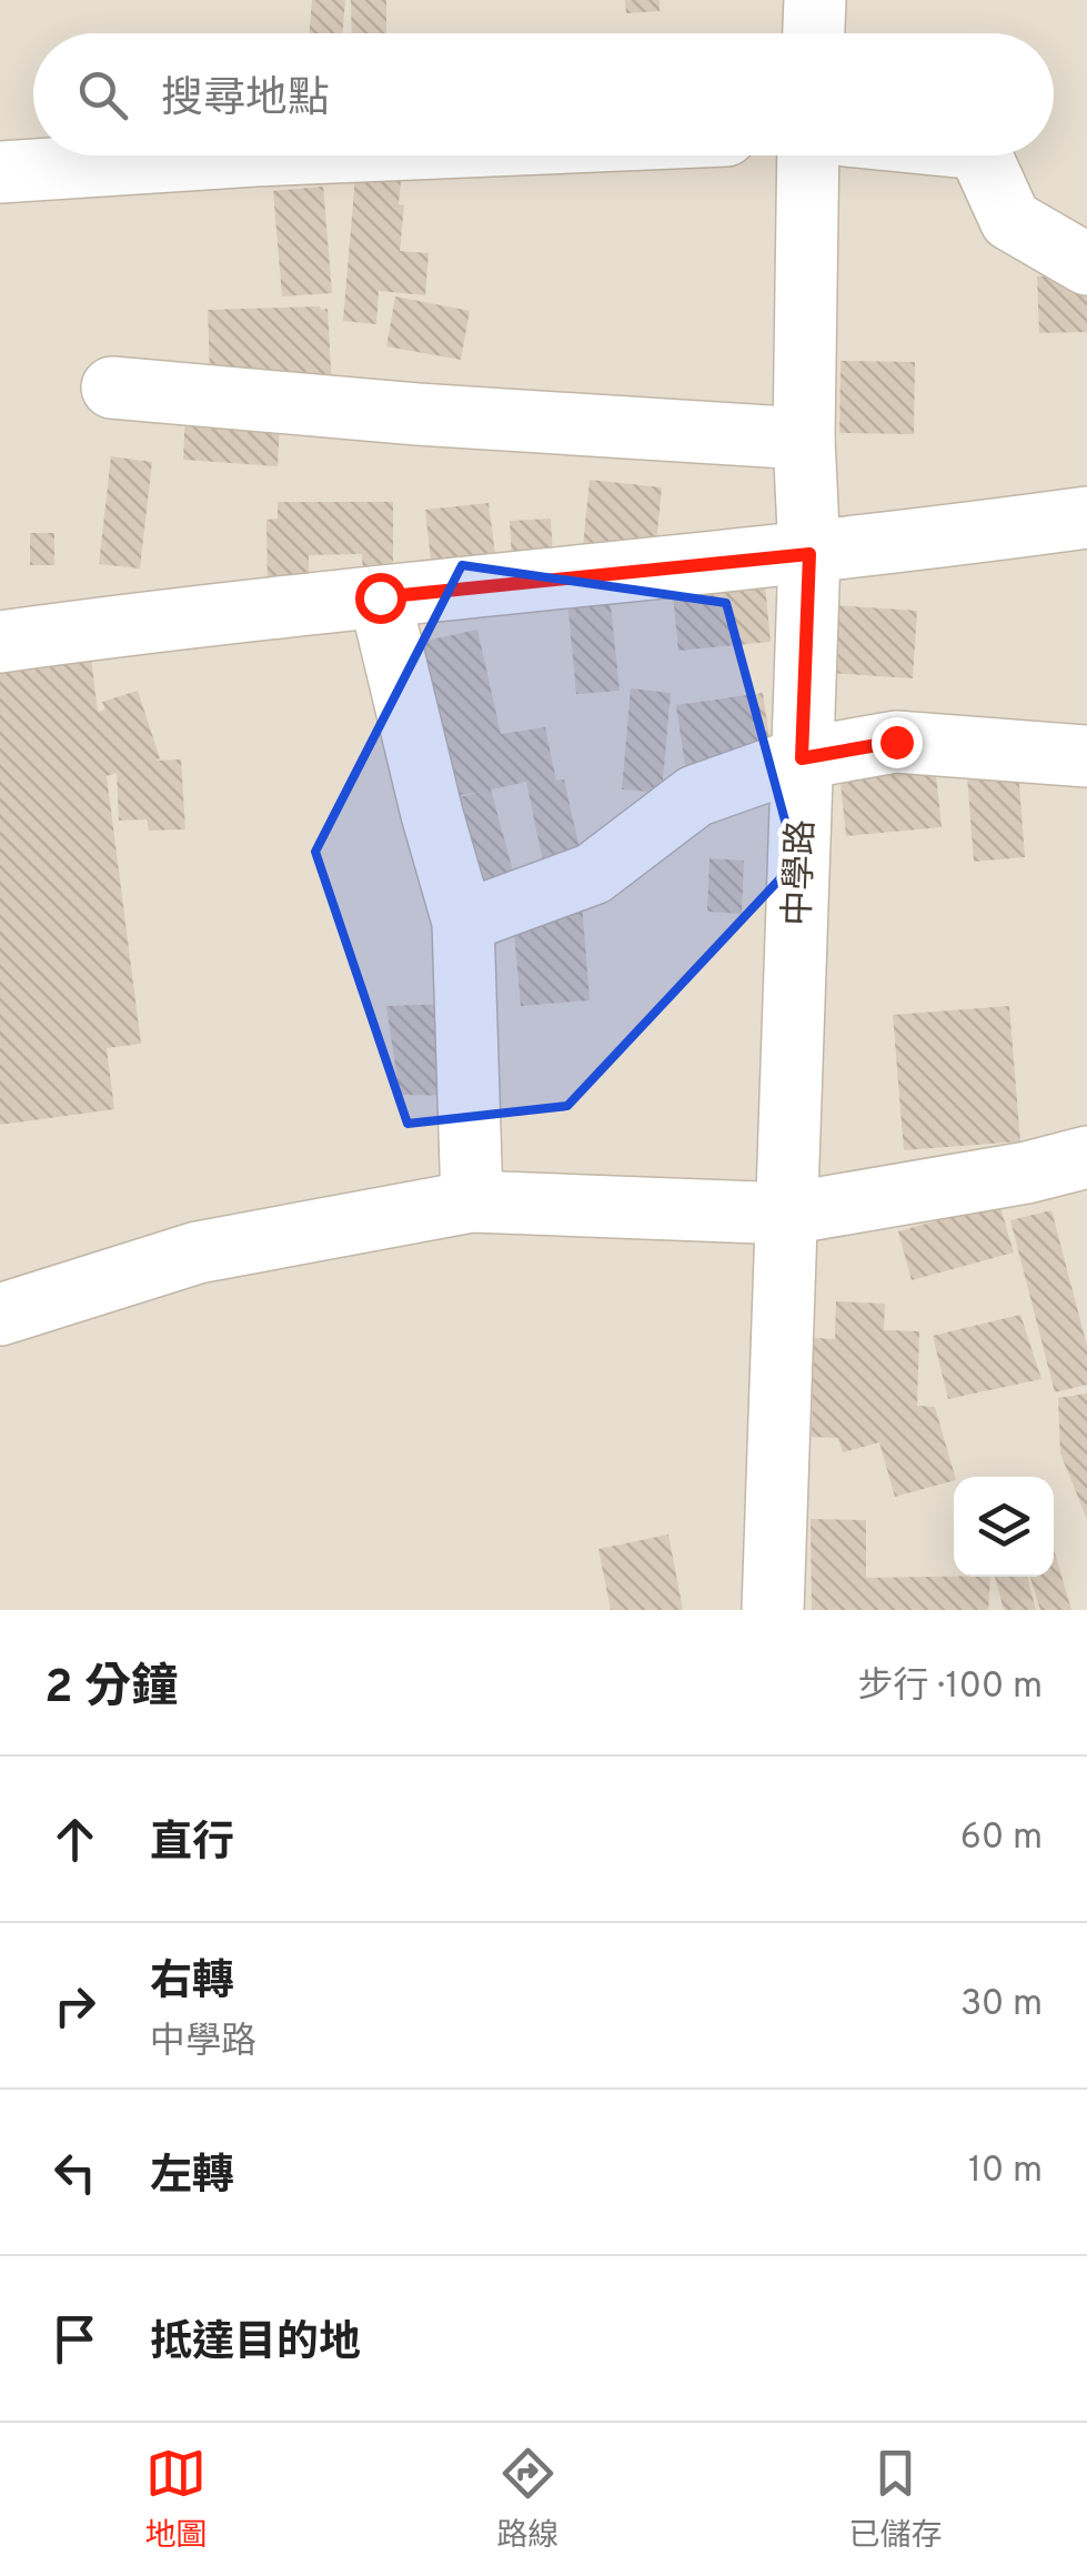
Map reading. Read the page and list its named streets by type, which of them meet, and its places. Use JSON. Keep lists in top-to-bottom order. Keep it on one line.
{"streets":{"street":["中學路"]},"page":{"search":"搜尋地點","heading":["2 分鐘","步行 · 100 m"],"list":[["直行","60 m"],["右轉","中學路","30 m"],["左轉","10 m"],"抵達目的地"],"nav":["地圖","路線","已儲存"]}}
